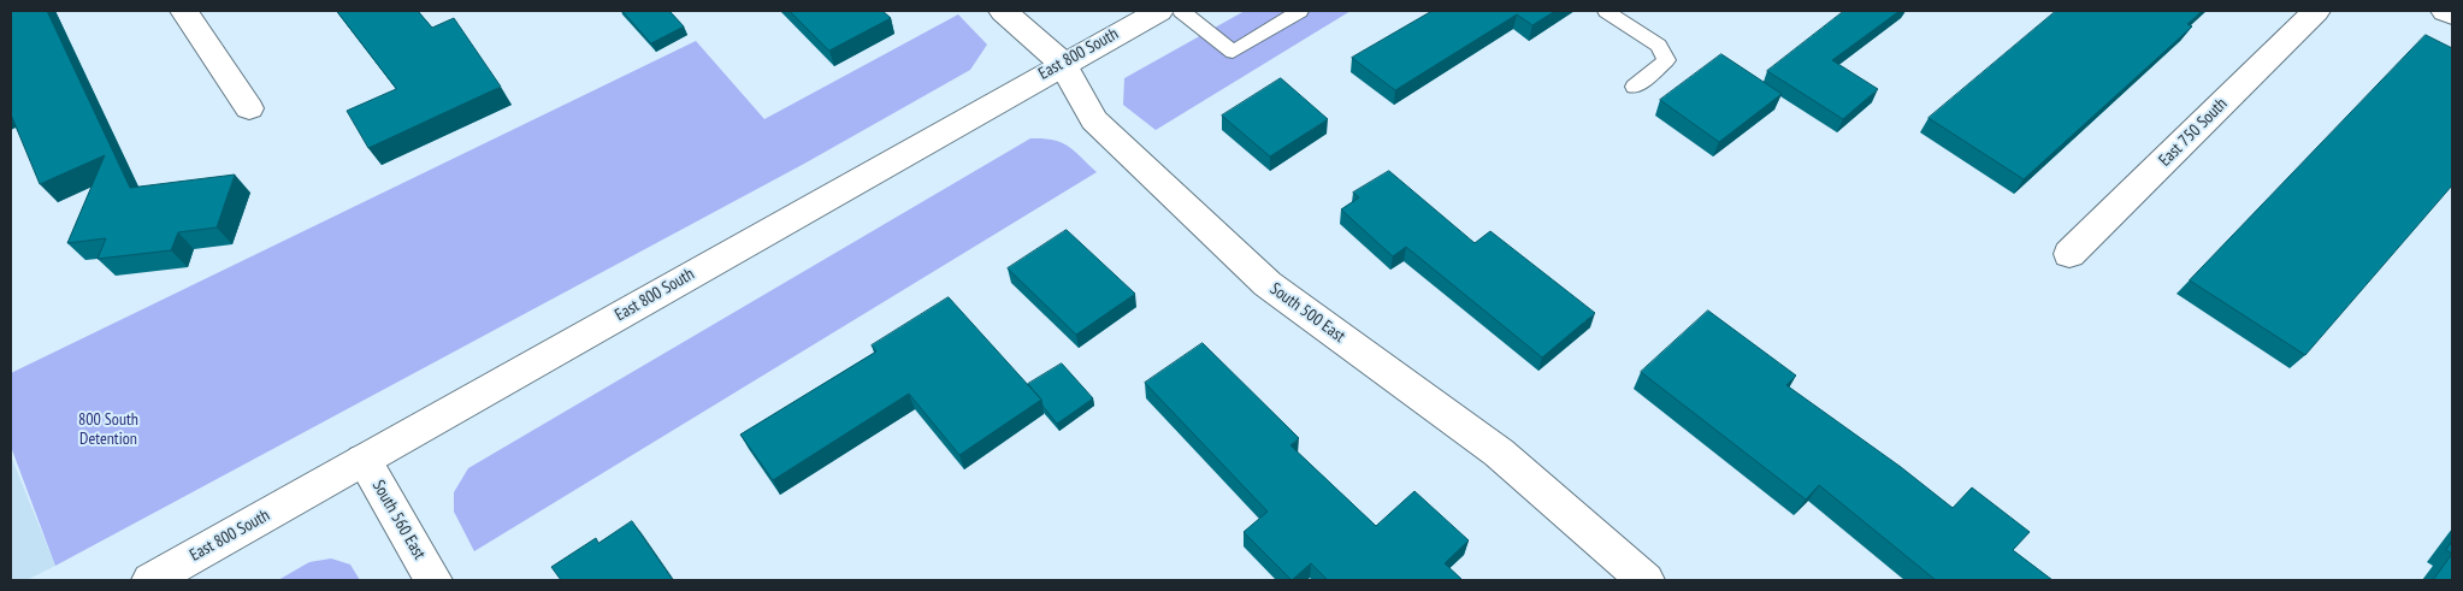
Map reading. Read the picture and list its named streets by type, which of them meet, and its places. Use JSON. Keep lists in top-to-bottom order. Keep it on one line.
{"streets":{"street":["East 800 South","East 750 South","South 500 East","South 560 East"]},"crossings":[["East 800 South","South 500 East"],["East 800 South","South 560 East"]],"parks":["800 South Detention"]}
